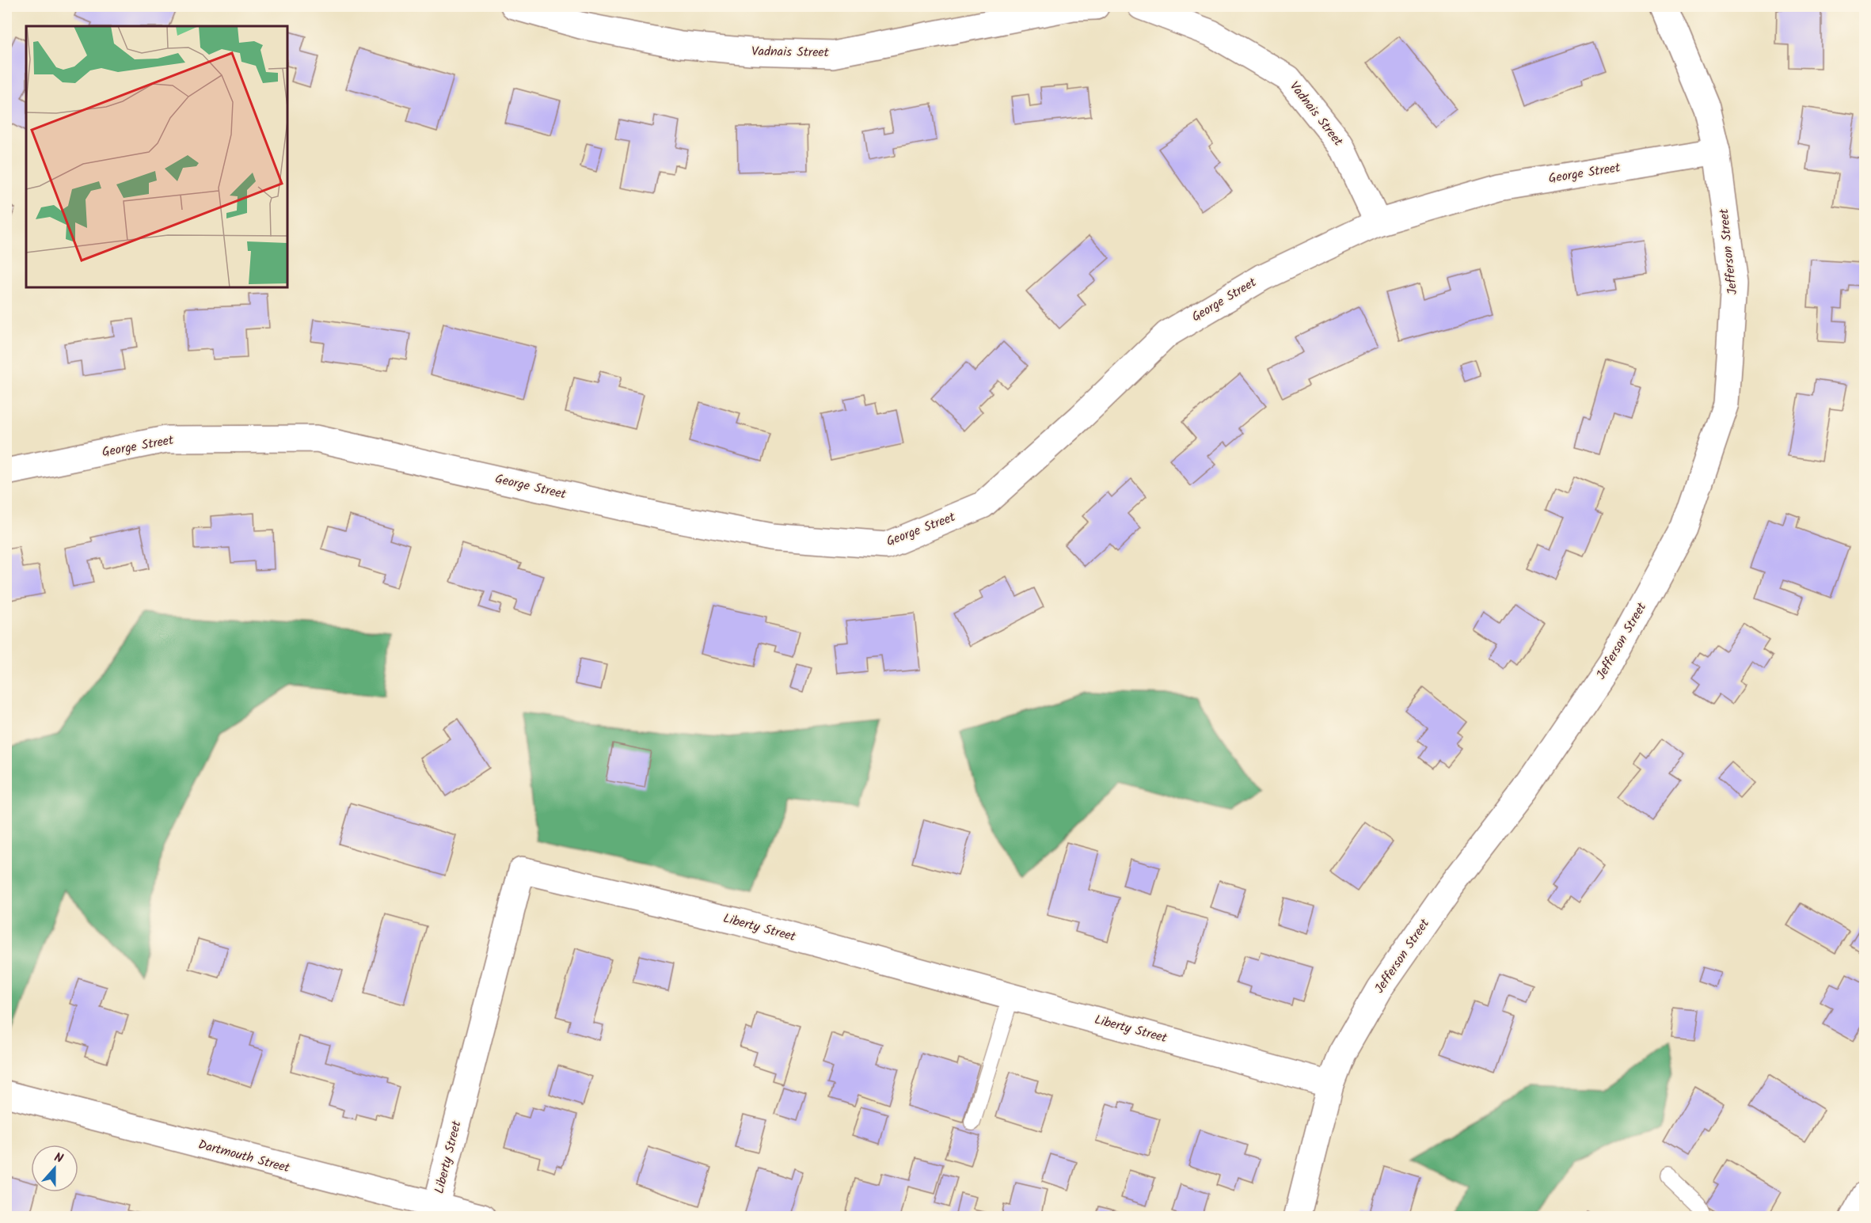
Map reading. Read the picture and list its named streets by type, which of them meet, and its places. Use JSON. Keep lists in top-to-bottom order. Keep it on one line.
{"streets":{"street":["Vadnais Street","George Street","Jefferson Street","Liberty Street","Dartmouth Street"]},"crossings":[["Vadnais Street","George Street"],["George Street","Jefferson Street"],["Jefferson Street","Liberty Street"],["Liberty Street","Dartmouth Street"]],"north":"top"}
